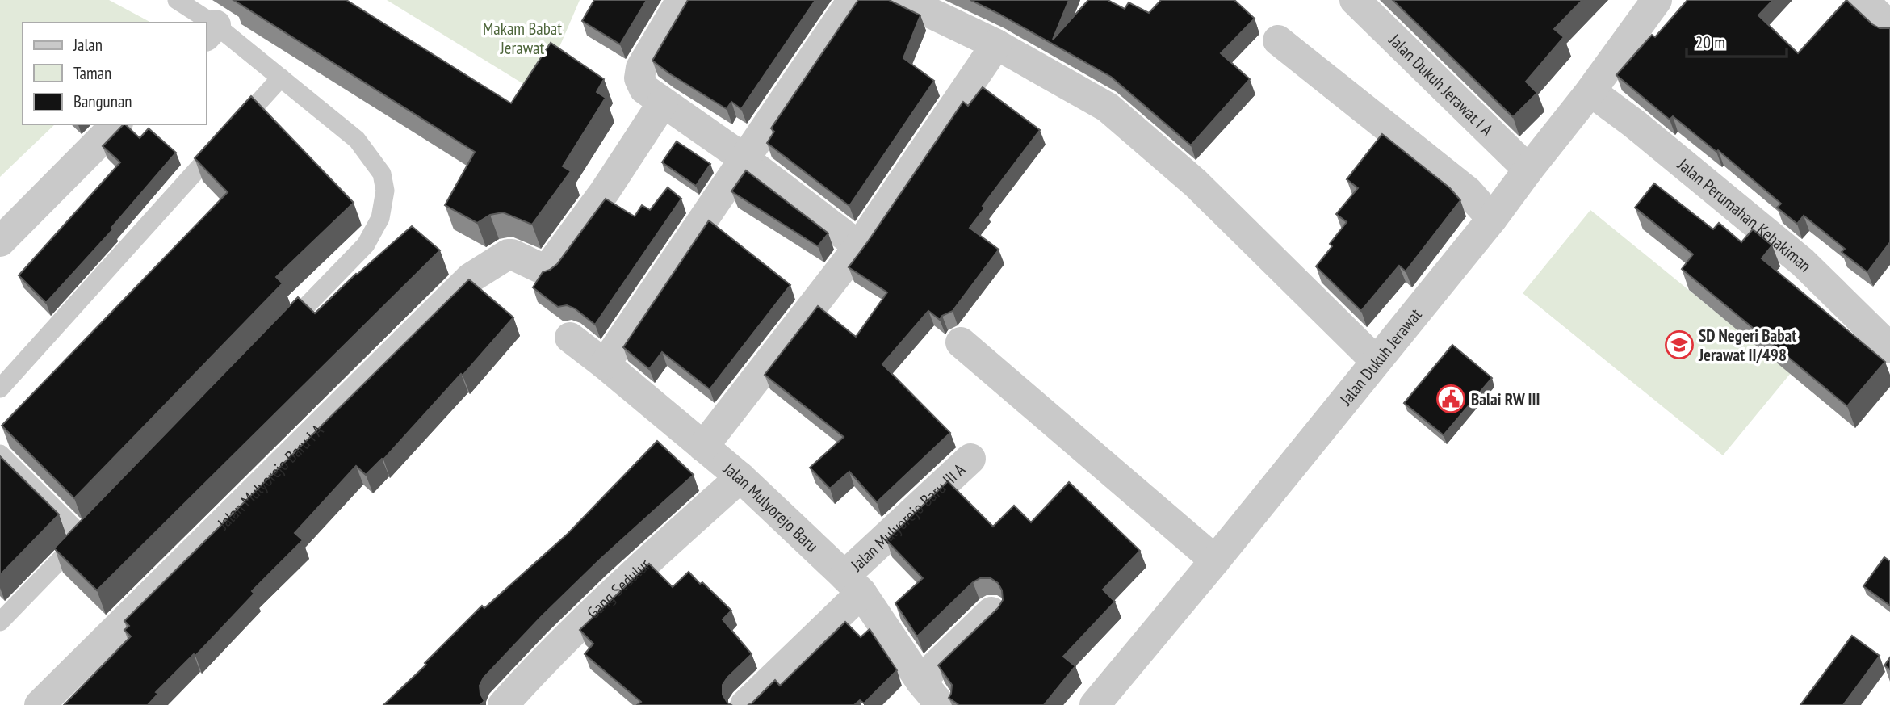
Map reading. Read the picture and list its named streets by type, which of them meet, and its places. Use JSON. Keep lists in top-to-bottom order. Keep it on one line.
{"streets":{"street":["Jalan Dukuh Jerawat I A","Jalan Perumahan Kehakiman","Jalan Dukuh Jerawat","Jalan Mulyorejo Baru I A","Jalan Mulyorejo Baru","Jalan Mulyorejo Baru III A","Gang Sedulur"]},"crossings":[["Jalan Dukuh Jerawat I A","Jalan Dukuh Jerawat"],["Jalan Perumahan Kehakiman","Jalan Dukuh Jerawat"],["Jalan Mulyorejo Baru","Jalan Mulyorejo Baru III A"],["Jalan Mulyorejo Baru","Gang Sedulur"]],"parks":["Makam Babat Jerawat"],"places":{"school or university":["SD Negeri Babat Jerawat II/498"],"public building":["Balai RW III"]},"legend":["Jalan","Taman","Bangunan"],"scale_bar":"20 m"}
